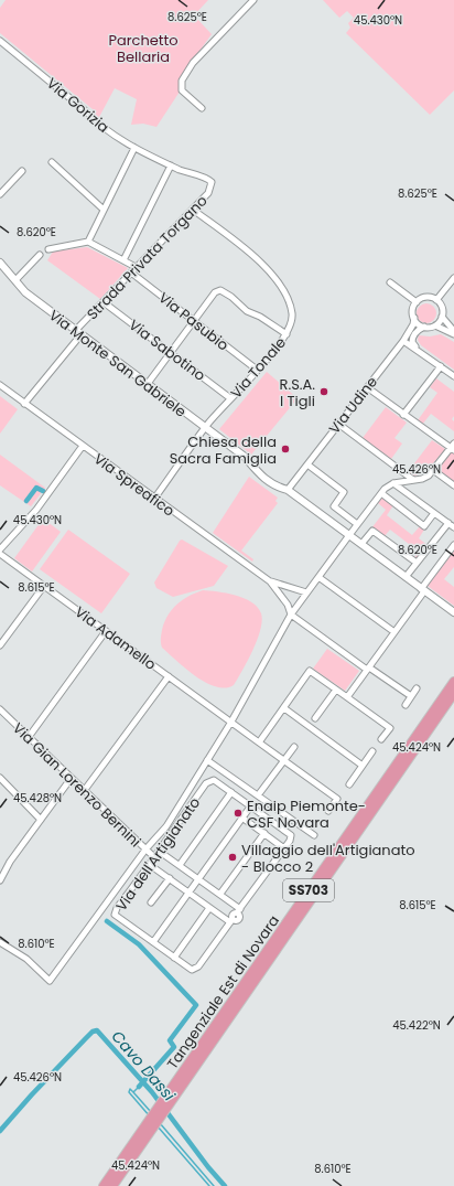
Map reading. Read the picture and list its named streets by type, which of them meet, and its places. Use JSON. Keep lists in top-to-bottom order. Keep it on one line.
{"streets":{"highway":["SS703","Tangenziale Est di Novara"],"street":["Via Gorizia","Strada Privata Torgano","Via Pasubio","Via Sabotino","Via Monte San Gabriele","Via Tonale","Via Udine","Via Spreafico","Via Adamello","Via Gian Lorenzo Bernini","Via dell'Artigianato"]},"crossings":[["Via Gorizia","Strada Privata Torgano"],["Strada Privata Torgano","Via Pasubio"],["Strada Privata Torgano","Via Sabotino"],["Strada Privata Torgano","Via Monte San Gabriele"],["Strada Privata Torgano","Via Tonale"],["Strada Privata Torgano","Via Spreafico"],["Via Pasubio","Via Tonale"],["Via Sabotino","Via Tonale"],["Via Monte San Gabriele","Via Tonale"],["Via Monte San Gabriele","Via Udine"],["Via Tonale","Via Spreafico"],["Via Gian Lorenzo Bernini","Via dell'Artigianato"],["SS703","Tangenziale Est di Novara"]],"water":["Cavo Dassi"],"parks":["Parchetto Bellaria"],"places":["R.S.A. I Tigli","Chiesa della Sacra Famiglia","Enaip Piemonte- CSF Novara","Villaggio dell'Artigianato - Blocco 2"],"coordinates":["8.625°E","45.430°N","8.620°E","45.426°N","8.615°E","45.424°N","45.428°N","8.610°E","45.422°N"]}
